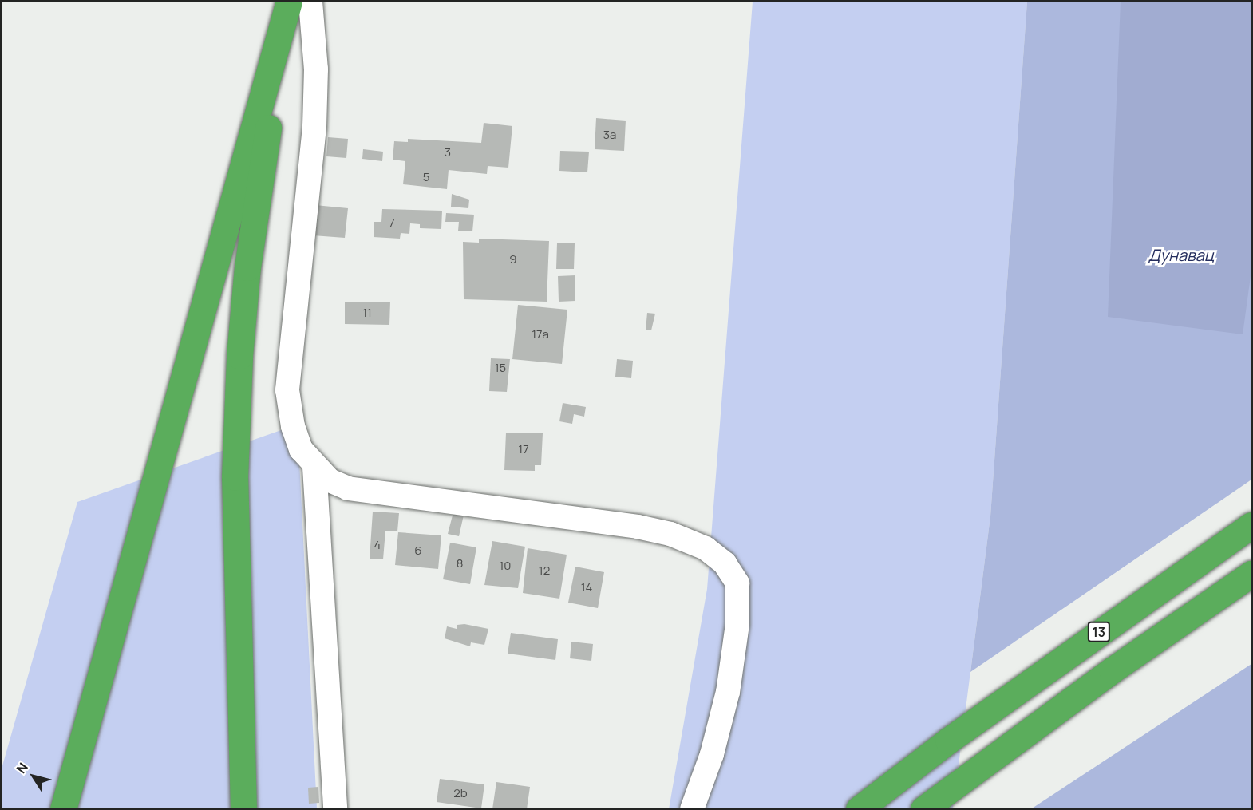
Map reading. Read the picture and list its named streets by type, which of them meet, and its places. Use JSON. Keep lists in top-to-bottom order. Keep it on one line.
{"streets":{"highway":["13"]},"water":["Дунавац"],"house_numbers":["3a","3","5","7","9","11","17a","15","17","4","6","8","10","12","14","2b"],"north":"top left"}
